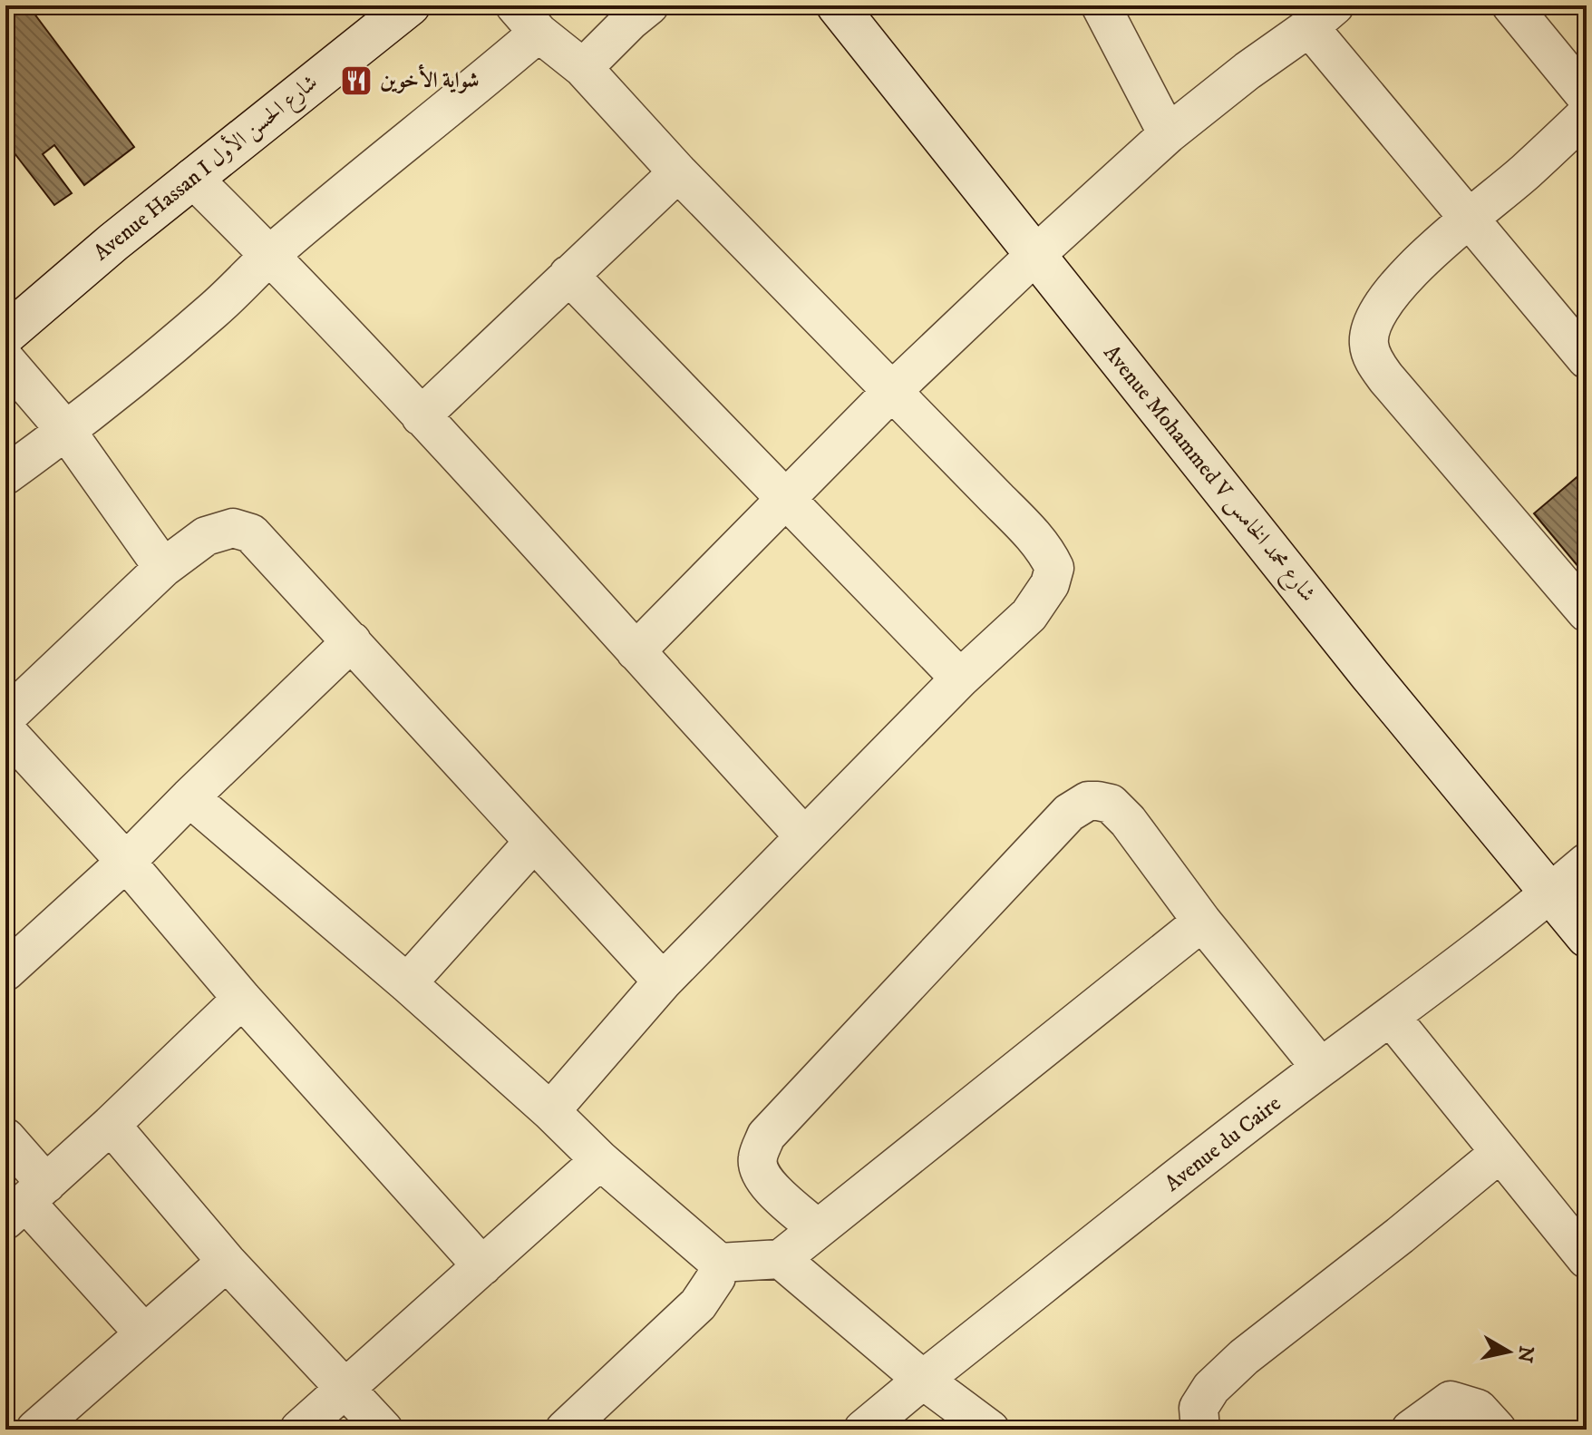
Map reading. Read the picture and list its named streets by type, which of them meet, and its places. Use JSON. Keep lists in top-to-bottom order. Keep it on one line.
{"streets":{"main road":["Avenue Hassan I شارع الحسن الأول","Avenue Mohammed V شارع محمد الخامس"],"street":["Avenue du Caire"]},"crossings":[["Avenue Mohammed V شارع محمد الخامس","Avenue du Caire"]],"places":{"restaurant":["شواية الأخوين"]},"north":"right"}
